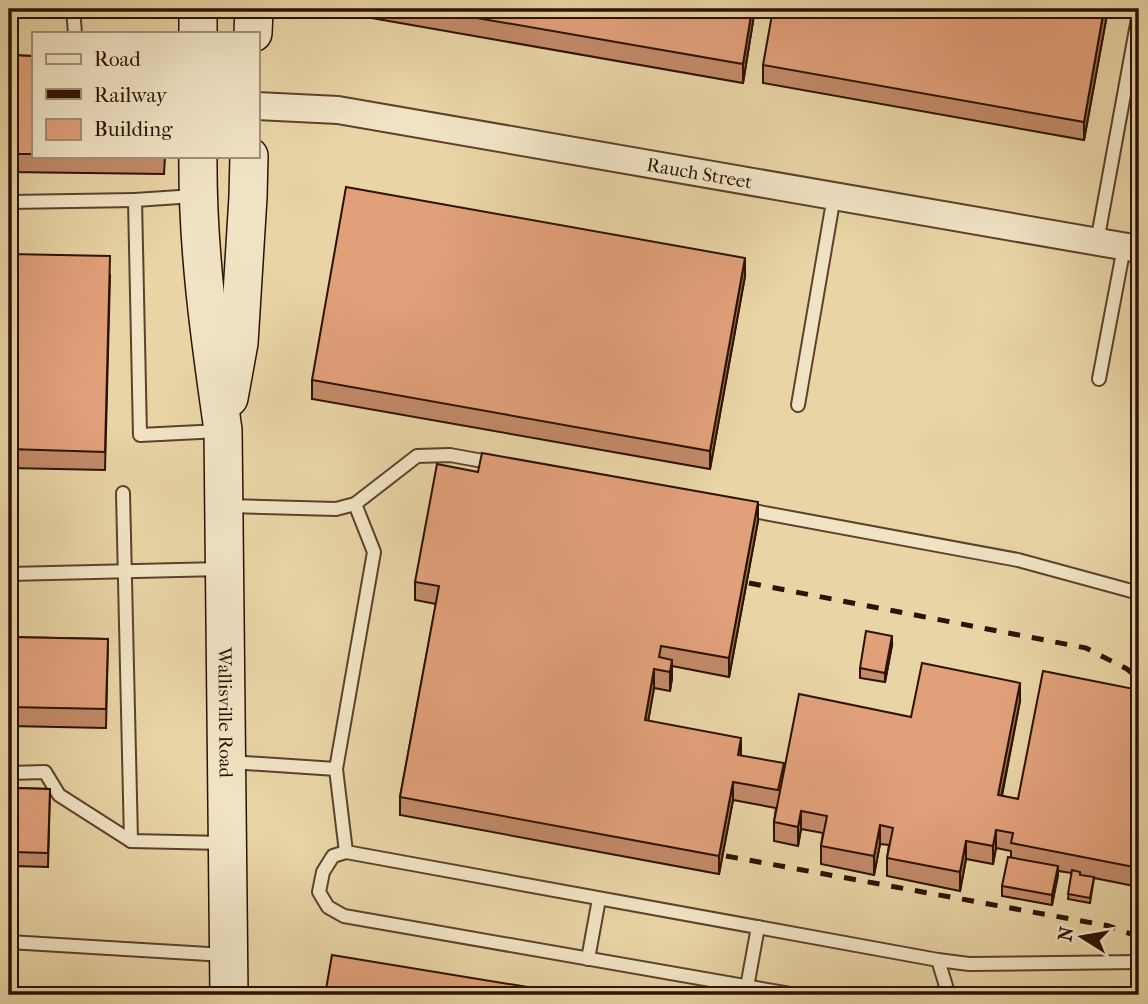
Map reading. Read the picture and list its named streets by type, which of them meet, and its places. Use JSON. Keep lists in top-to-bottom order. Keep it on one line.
{"streets":{"main road":["Wallisville Road"],"street":["Rauch Street"]},"legend":["Road","Railway","Building"],"north":"left"}
